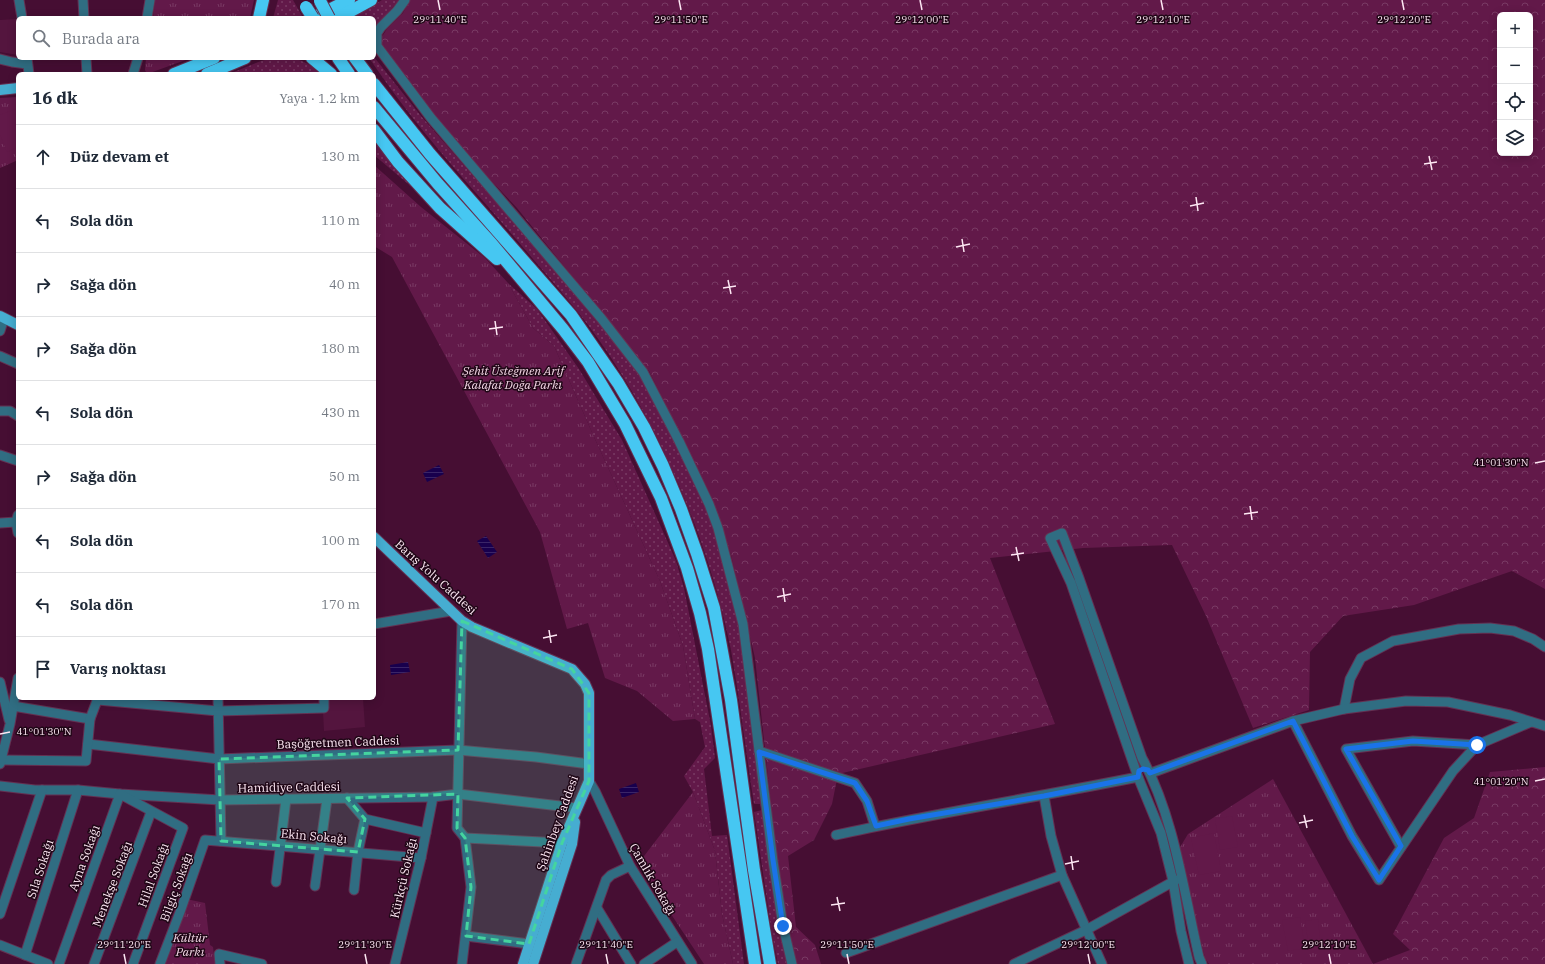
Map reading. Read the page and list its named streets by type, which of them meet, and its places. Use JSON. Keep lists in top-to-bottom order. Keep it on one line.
{"streets":{"main road":["Barış Yolu Caddesi","Şahinbey Caddesi"],"street":["Başöğretmen Caddesi","Hamidiye Caddesi","Ekin Sokağı","Ayna Sokağı","Sıla Sokağı","Hilal Sokağı","Kürkçü Sokağı","Çamlık Sokağı","Menekşe Sokağı","Bilgiç Sokağı"]},"crossings":[["Barış Yolu Caddesi","Şahinbey Caddesi"],["Başöğretmen Caddesi","Şahinbey Caddesi"],["Hamidiye Caddesi","Şahinbey Caddesi"],["Hamidiye Caddesi","Ayna Sokağı"],["Hamidiye Caddesi","Sıla Sokağı"],["Hamidiye Caddesi","Kürkçü Sokağı"],["Şahinbey Caddesi","Çamlık Sokağı"],["Ekin Sokağı","Kürkçü Sokağı"],["Ekin Sokağı","Bilgiç Sokağı"],["Hilal Sokağı","Menekşe Sokağı"]],"parks":["Şehit Üsteğmen Arif Kalafat Doğa Parkı","Kültür Parkı"],"page":{"map_buttons":["+","−"],"search":"Burada ara","heading":["16 dk","Yaya · 1.2 km"],"list":[["Düz devam et","130 m"],["Sola dön","110 m"],["Sağa dön","40 m"],["Sağa dön","180 m"],["Sola dön","430 m"],["Sağa dön","50 m"],["Sola dön","100 m"],["Sola dön","170 m"],"Varış noktası"]},"coordinates":["29°11'40\"E","29°11'50\"E","29°12'00\"E","29°12'10\"E","29°12'20\"E","41°01'30\"N","41°01'20\"N","29°11'20\"E","29°11'30\"E"]}
